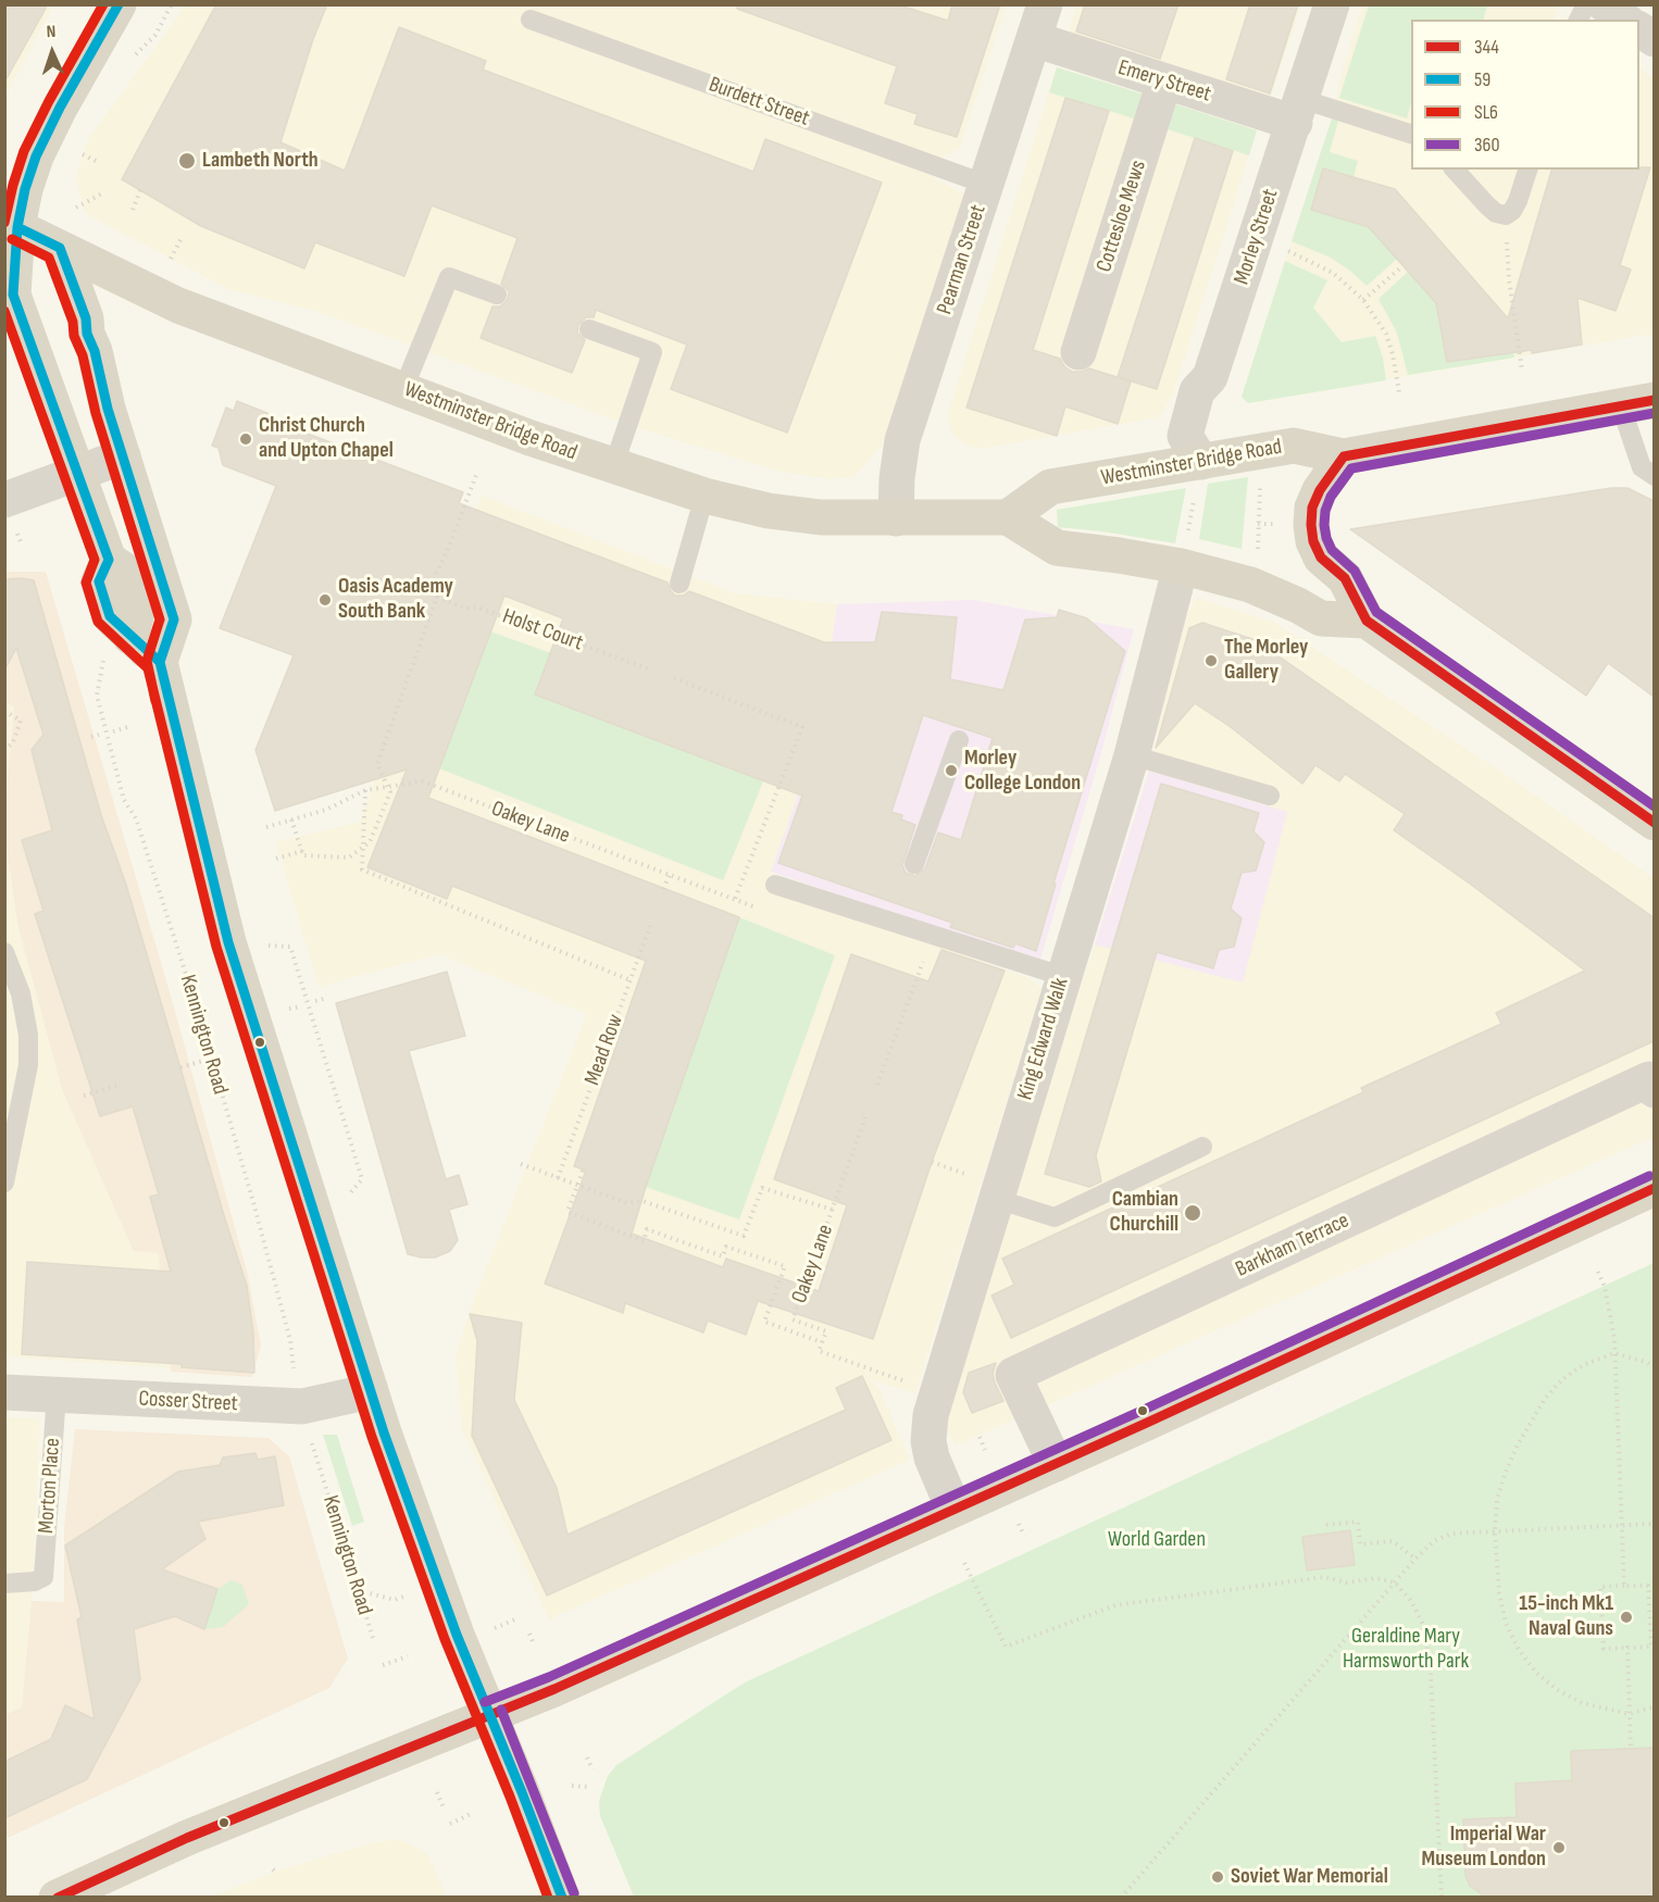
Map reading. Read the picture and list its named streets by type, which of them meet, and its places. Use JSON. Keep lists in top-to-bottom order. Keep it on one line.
{"streets":{"main road":["Westminster Bridge Road"],"street":["Emery Street","Cottesloe Mews","Morley Street","Pearman Street","King Edward Walk","Barkham Terrace","Cosser Street"],"lane":["Burdett Street","Morton Place"],"path":["Holst Court","Oakey Lane","Kennington Road","Mead Row"]},"crossings":[["Emery Street","Cottesloe Mews"],["Emery Street","Morley Street"],["Emery Street","Pearman Street"],["Burdett Street","Pearman Street"],["Morley Street","Westminster Bridge Road"],["Pearman Street","Westminster Bridge Road"],["Cosser Street","Morton Place"]],"parks":["World Garden","Geraldine Mary Harmsworth Park"],"places":["Lambeth North","Christ Church and Upton Chapel","Oasis Academy South Bank","The Morley Gallery","Morley College London","Cambian Churchill","15-inch Mk1 Naval Guns","Imperial War Museum London","Soviet War Memorial"],"lines":["transit line 59","transit line SL6","transit line 344","transit line 360"],"legend":["344","59","SL6","360"],"north":"top"}
